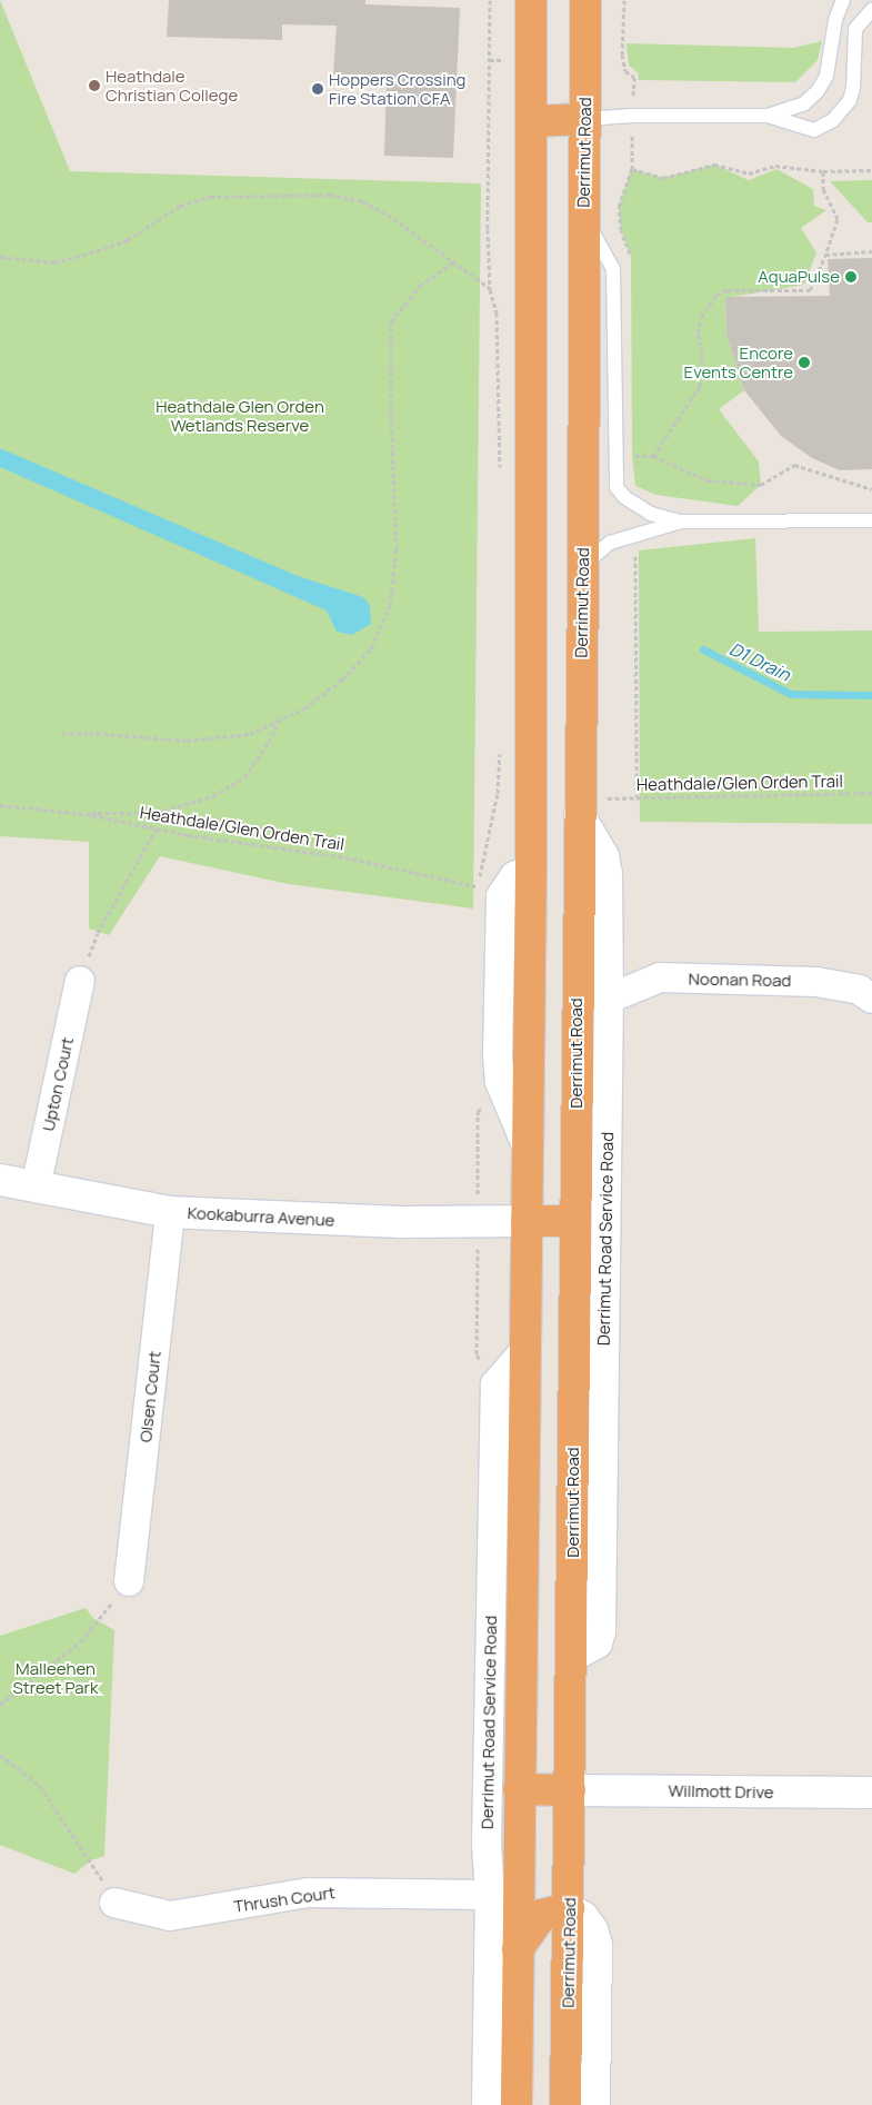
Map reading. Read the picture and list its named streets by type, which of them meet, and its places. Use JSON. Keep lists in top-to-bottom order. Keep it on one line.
{"streets":{"highway":["Derrimut Road"],"street":["Noonan Road","Upton Court","Kookaburra Avenue","Derrimut Road Service Road","Olsen Court","Willmott Drive","Thrush Court"],"path":["Heathdale/Glen Orden Trail"]},"crossings":[["Derrimut Road","Derrimut Road Service Road"],["Derrimut Road","Willmott Drive"],["Noonan Road","Derrimut Road Service Road"],["Upton Court","Kookaburra Avenue"],["Kookaburra Avenue","Olsen Court"],["Derrimut Road Service Road","Thrush Court"]],"water":["D1 Drain"],"parks":["Heathdale Glen Orden Wetlands Reserve","Malleehen Street Park"],"places":["Heathdale Christian College","Hoppers Crossing Fire Station CFA","AquaPulse","Encore Events Centre"]}
